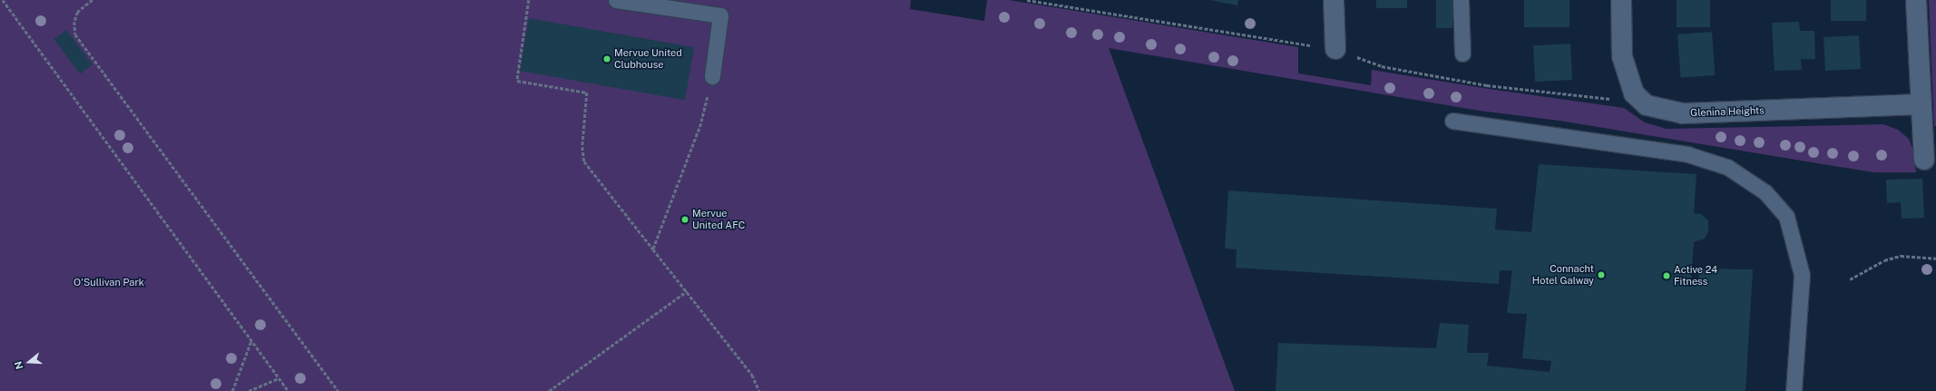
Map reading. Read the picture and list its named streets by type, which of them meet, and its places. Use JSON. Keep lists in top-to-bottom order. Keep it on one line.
{"streets":{"street":["Glenina Heights"]},"parks":["O'Sullivan Park"],"places":["Mervue United Clubhouse","Mervue United AFC","Connacht Hotel Galway","Active 24 Fitness"],"north":"left"}
